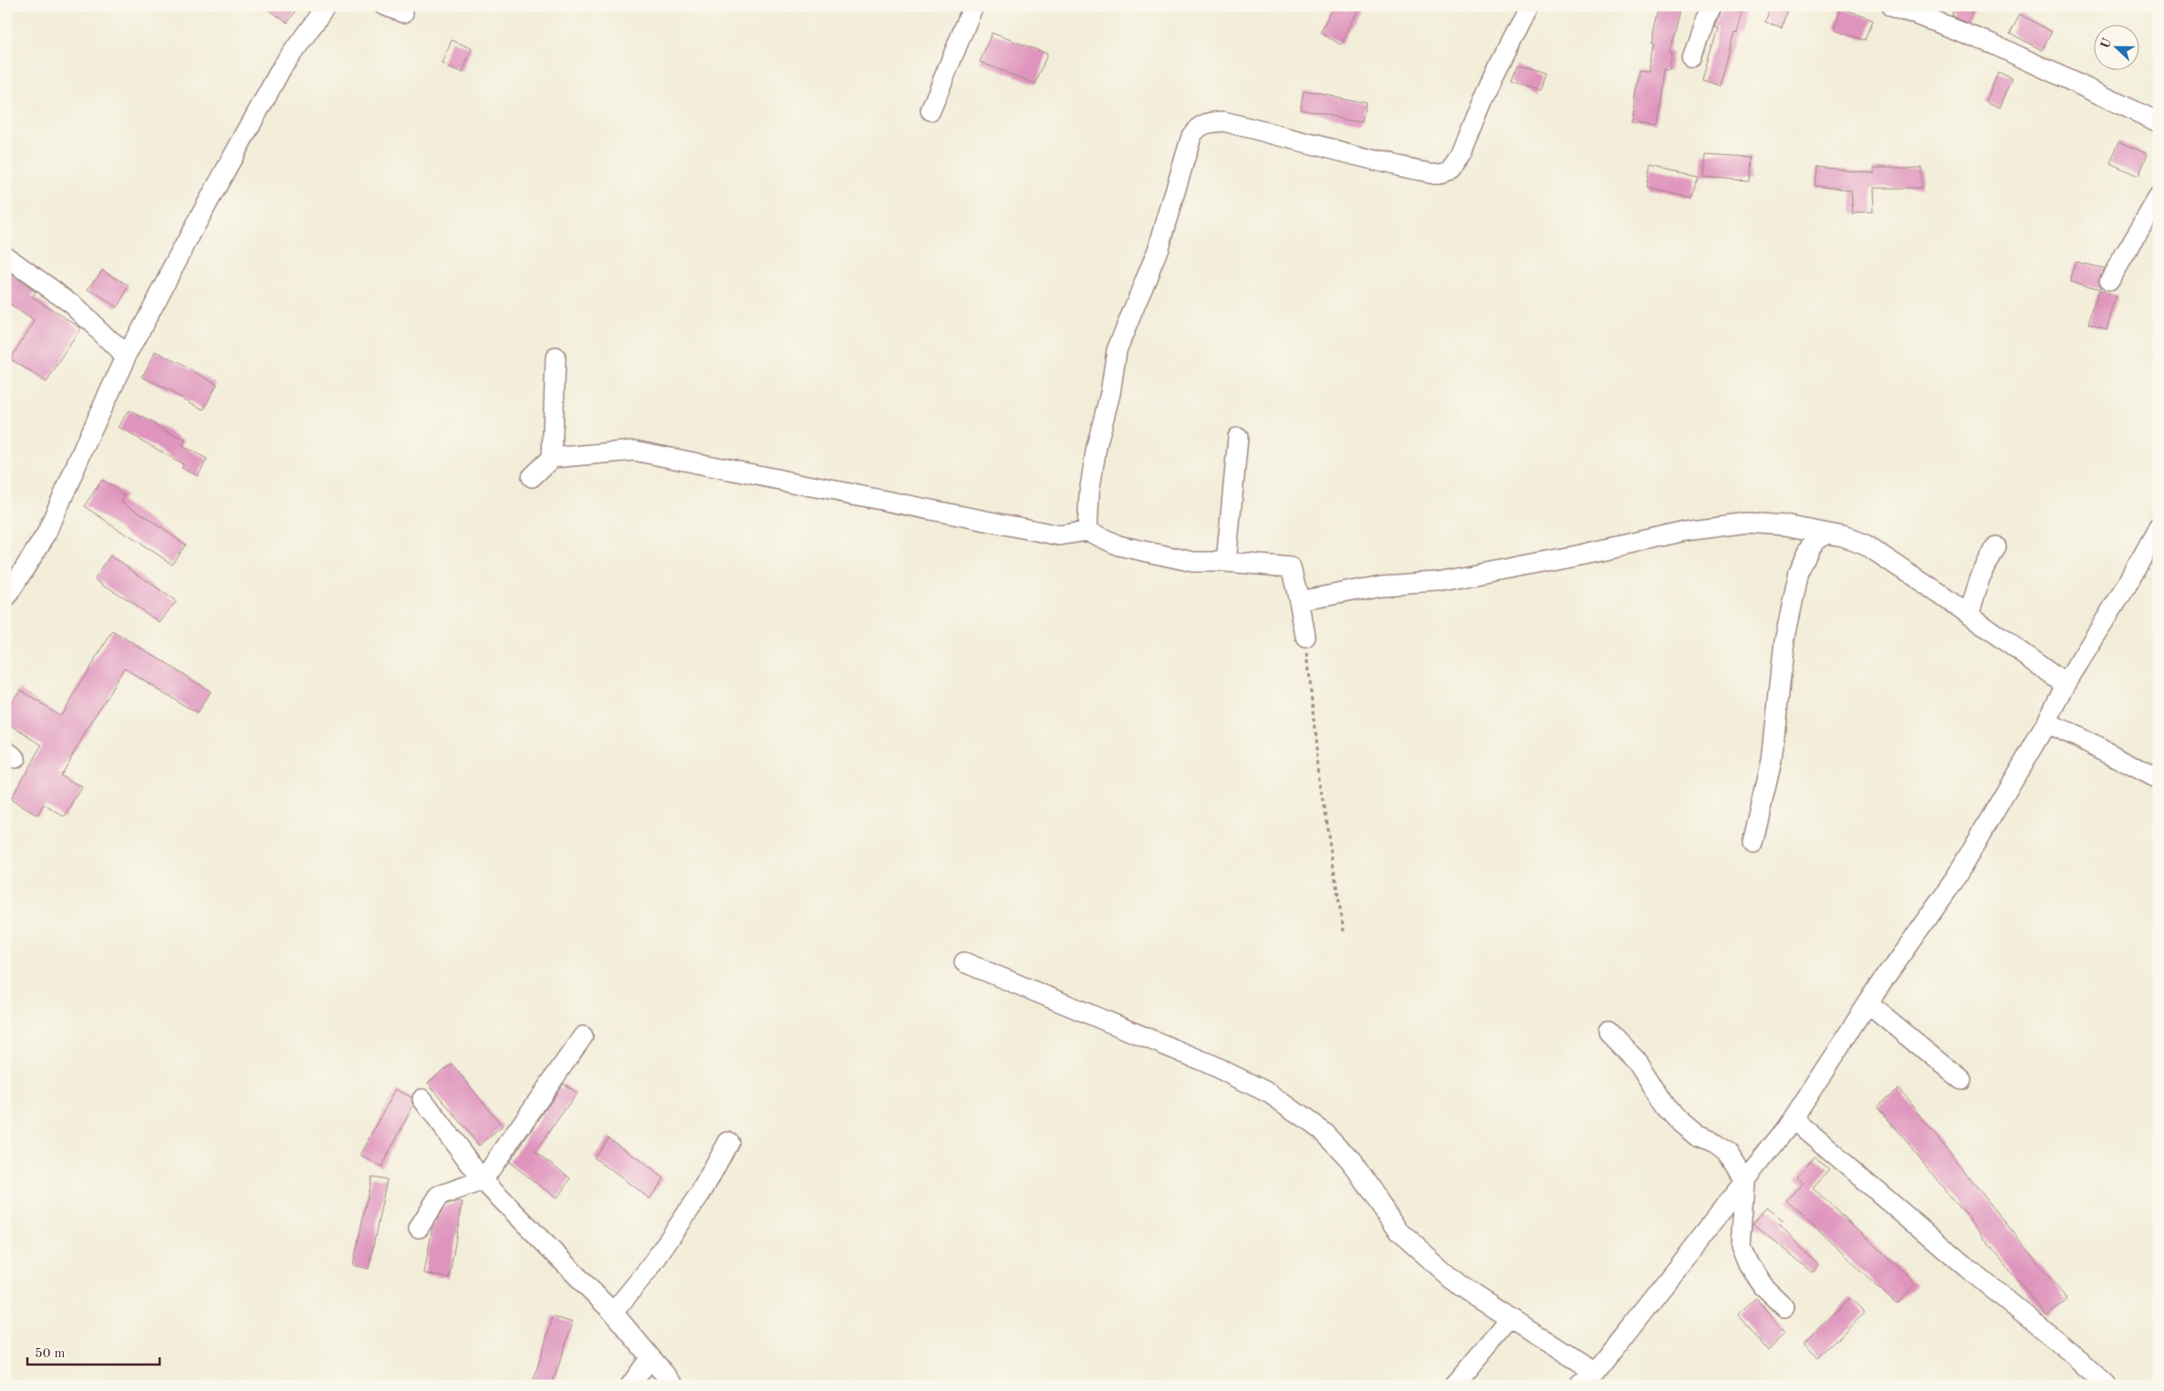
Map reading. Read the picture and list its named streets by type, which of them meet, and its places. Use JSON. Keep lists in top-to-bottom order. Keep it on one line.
{"scale_bar":"50 m","north":"left"}
